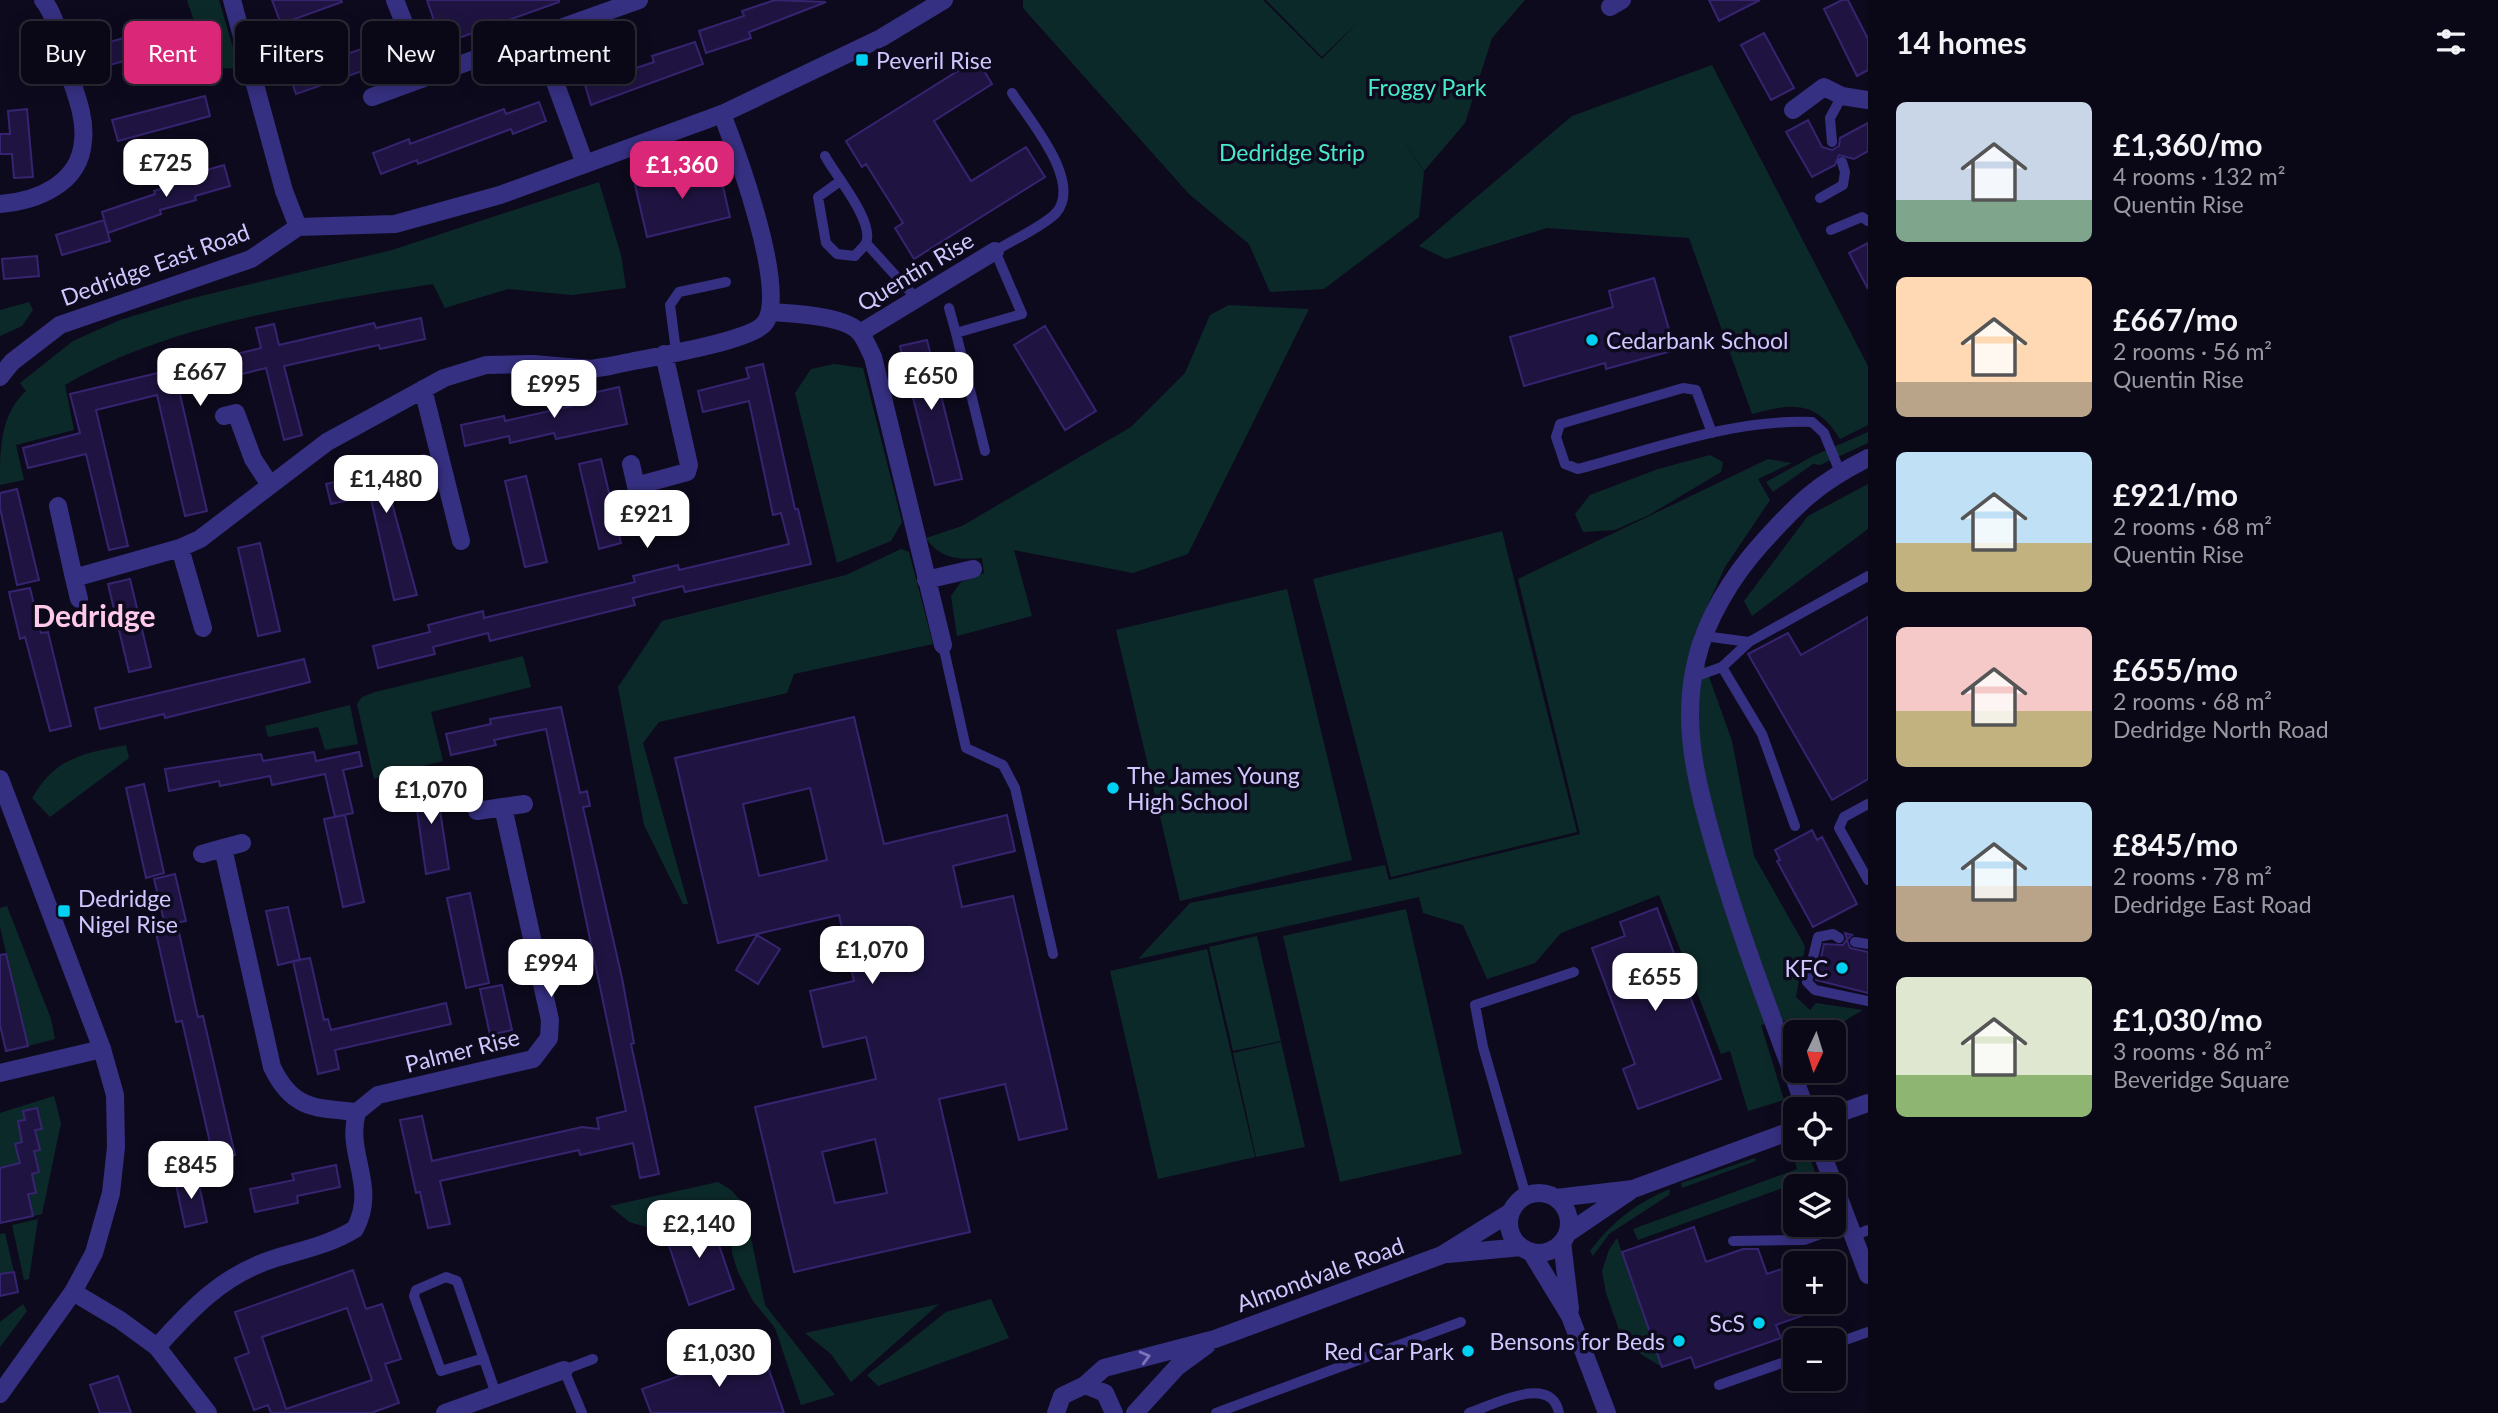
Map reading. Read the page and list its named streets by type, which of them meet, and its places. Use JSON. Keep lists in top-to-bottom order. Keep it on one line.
{"streets":{"street":["Dedridge East Road","Quentin Rise","Palmer Rise","Almondvale Road"]},"districts":["Dedridge"],"parks":["Froggy Park","Dedridge Strip"],"places":{"transit":["Peveril Rise","Dedridge Nigel Rise"],"other":["Cedarbank School","The James Young High School","KFC","ScS","Bensons for Beds","Red Car Park"]},"north":"bottom","page":{"heading":"14 homes","chip":["Buy","Rent","Filters","New","Apartment"],"list":[{"name":"£1,360/mo","note":"4 rooms · 132 m² · Quentin Rise"},{"name":"£667/mo","note":"2 rooms · 56 m² · Quentin Rise"},{"name":"£921/mo","note":"2 rooms · 68 m² · Quentin Rise"},{"name":"£655/mo","note":"2 rooms · 68 m² · Dedridge North Road"},{"name":"£845/mo","note":"2 rooms · 78 m² · Dedridge East Road"},{"name":"£1,030/mo","note":"3 rooms · 86 m² · Beveridge Square"}],"price":["£725","£1,360","£667","£650","£995","£1,480","£921","£1,070","£1,070","£994","£655","£845","£2,140","£1,030"],"map_buttons":["+","−"]}}
